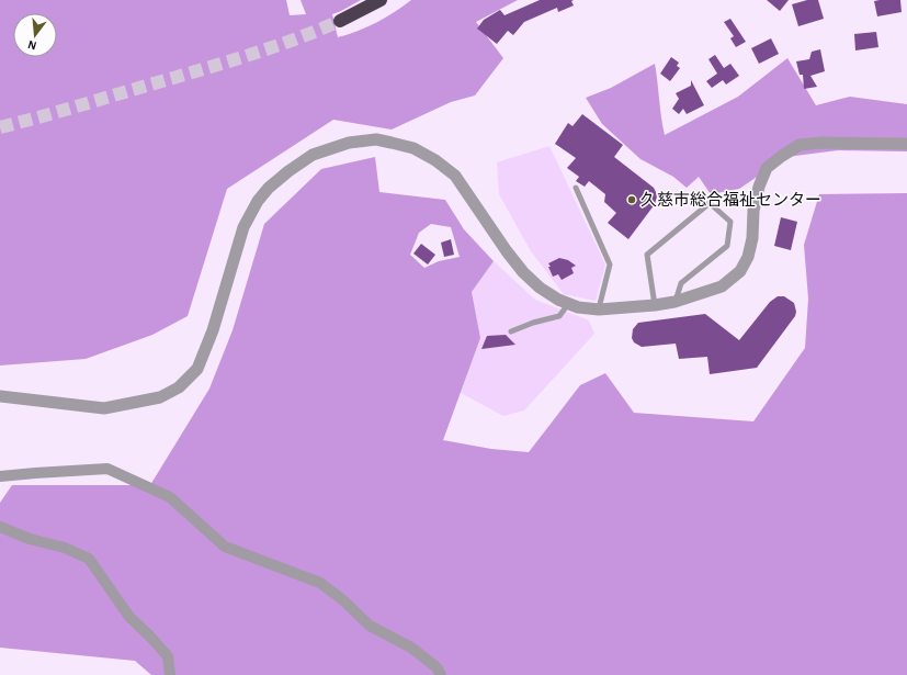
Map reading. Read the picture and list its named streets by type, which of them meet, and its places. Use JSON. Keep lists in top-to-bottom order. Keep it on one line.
{"places":["久慈市総合福祉センター"],"north":"bottom"}
